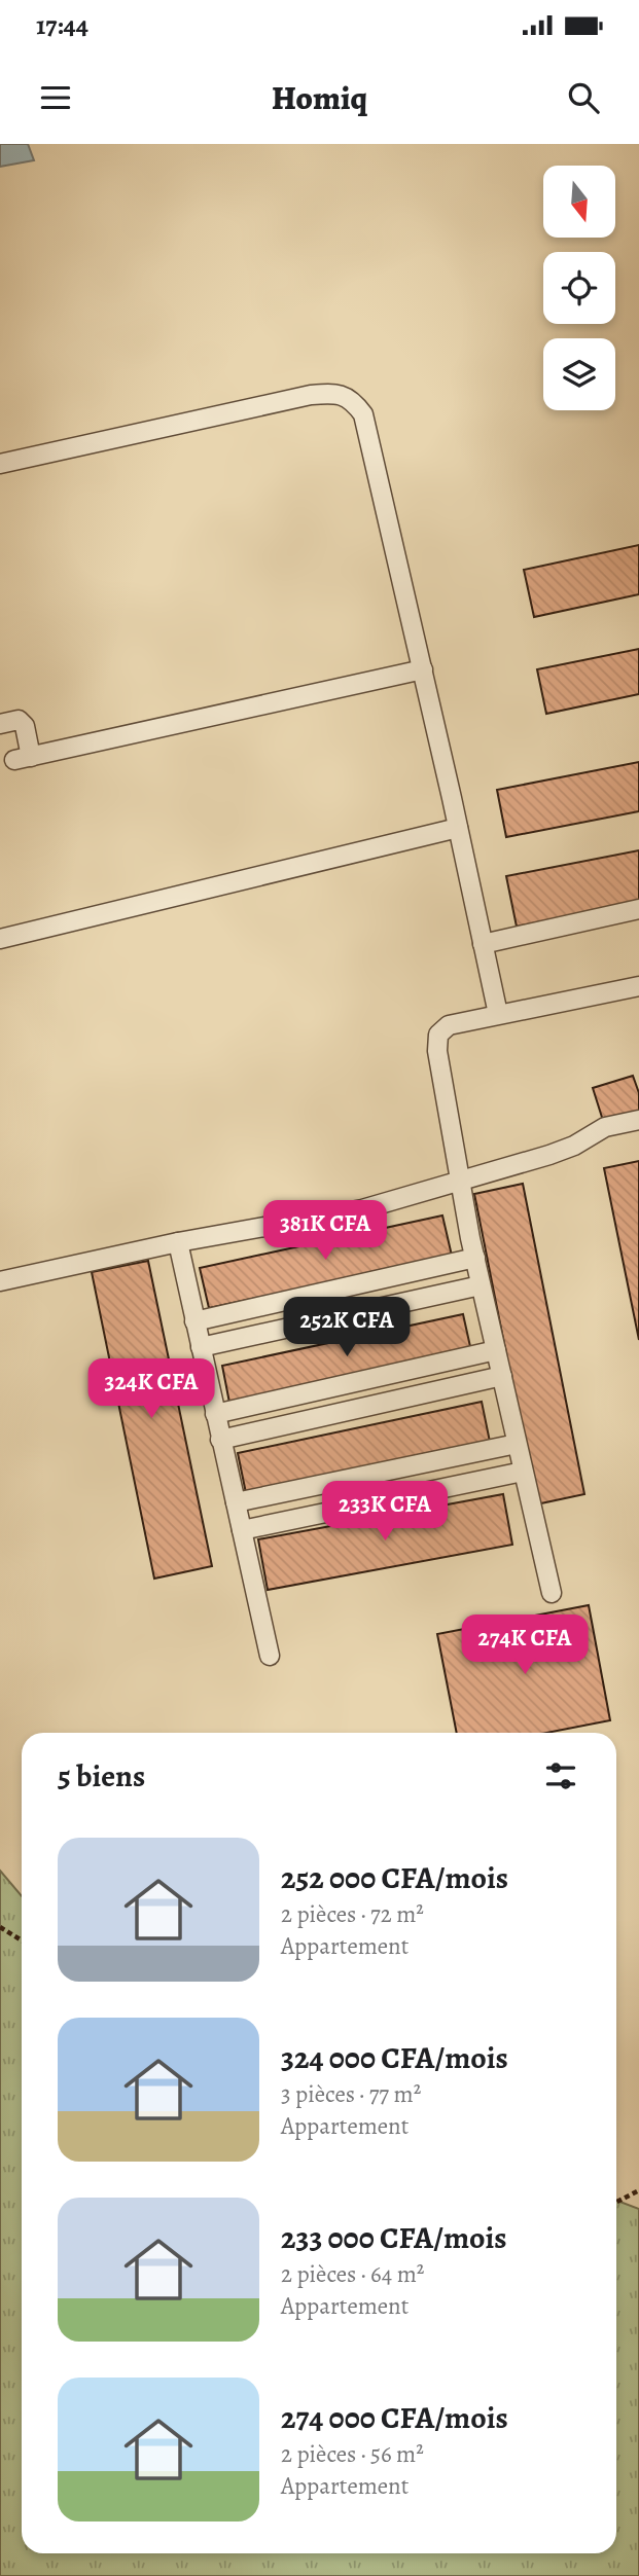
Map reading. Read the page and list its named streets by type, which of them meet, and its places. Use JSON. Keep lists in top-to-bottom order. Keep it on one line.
{"north":"bottom","page":{"status":"17:44","header":"Homiq","price":["381K CFA","252K CFA","324K CFA","233K CFA","274K CFA"],"heading":"5 biens","list":[{"name":"252 000 CFA/mois","note":"2 pièces · 72 m² · Appartement"},{"name":"324 000 CFA/mois","note":"3 pièces · 77 m² · Appartement"},{"name":"233 000 CFA/mois","note":"2 pièces · 64 m² · Appartement"},{"name":"274 000 CFA/mois","note":"2 pièces · 56 m² · Appartement"}]}}
